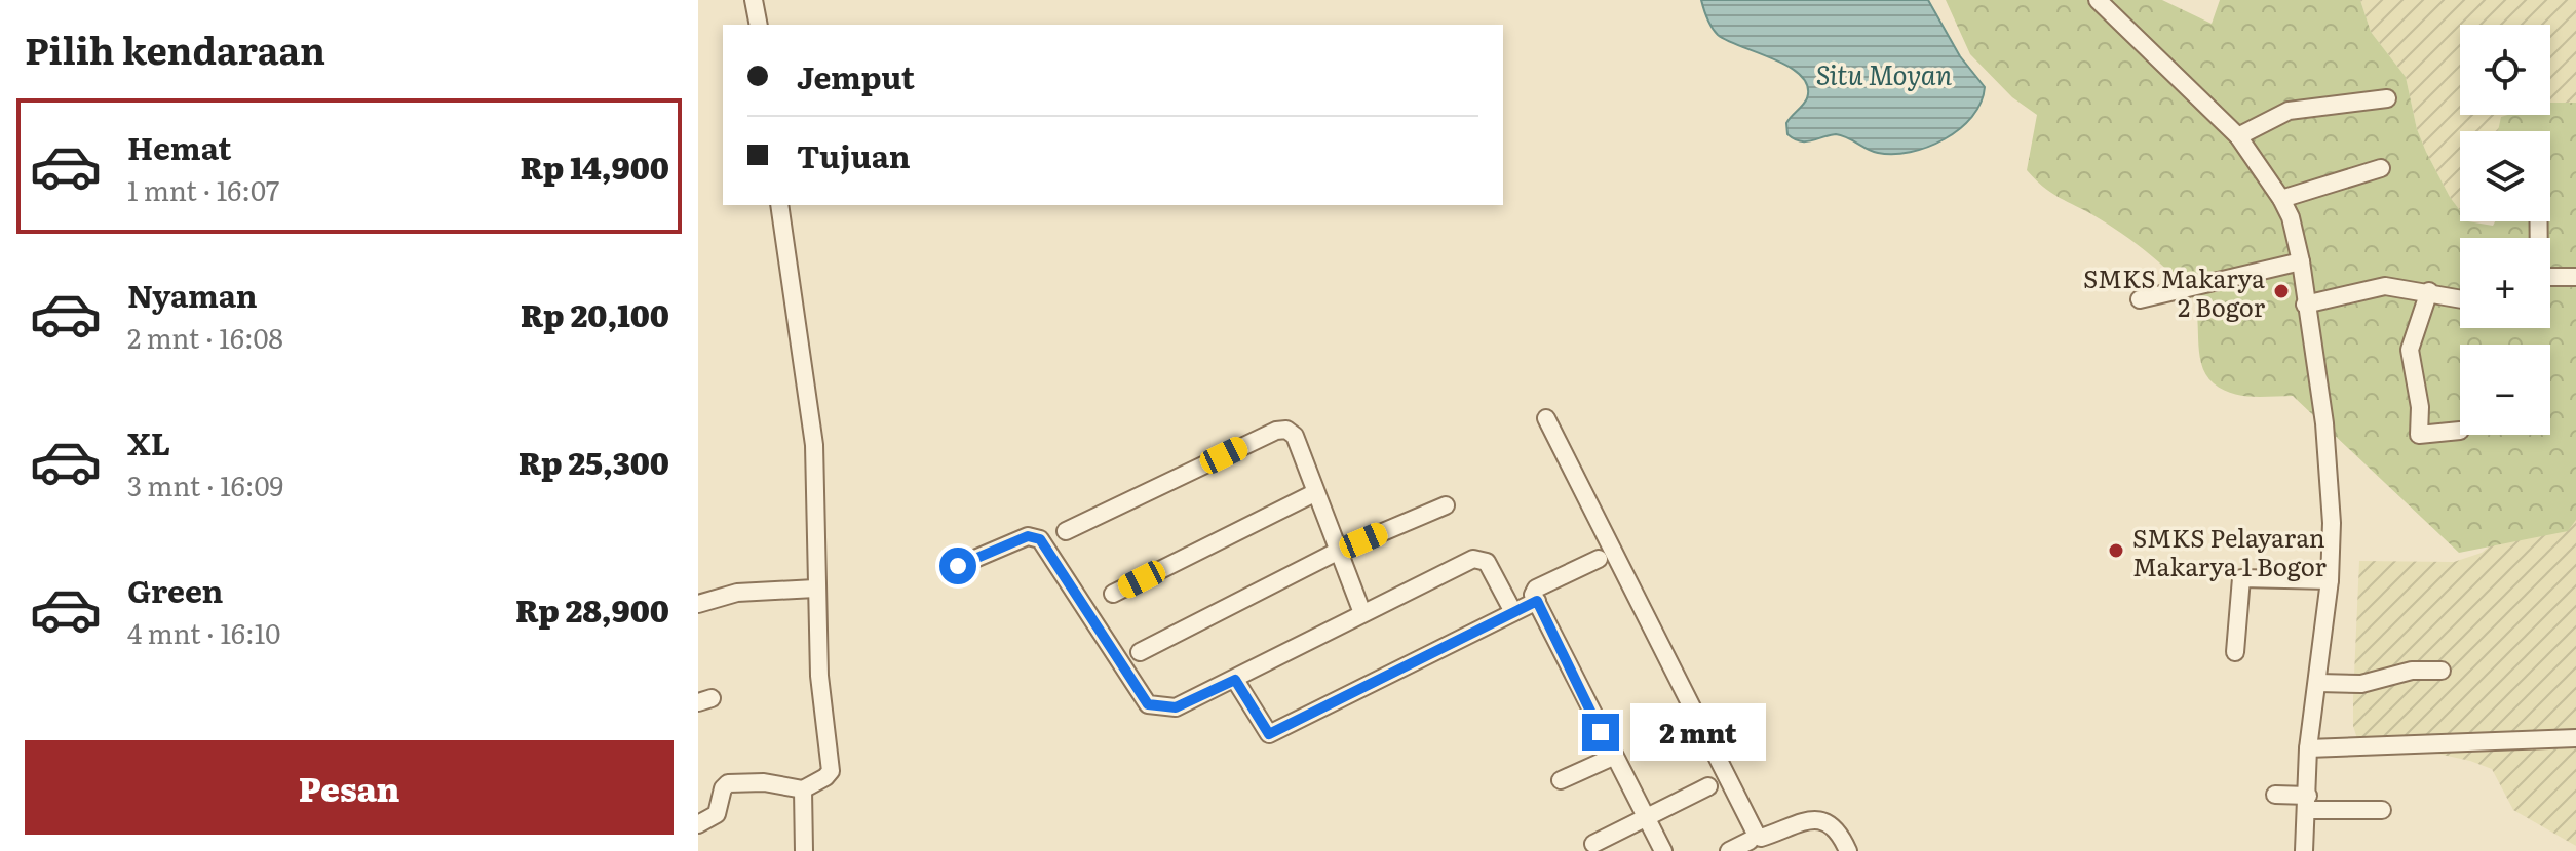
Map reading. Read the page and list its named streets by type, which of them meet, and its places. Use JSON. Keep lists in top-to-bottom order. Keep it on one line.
{"water":["Situ Moyan"],"places":["SMKS Makarya 2 Bogor","SMKS Pelayaran Makarya 1 Bogor"],"page":{"heading":"Pilih kendaraan","map_buttons":["+","−"],"banner":["Jemput","Tujuan"],"list":[{"name":"Hemat","note":"1 mnt · 16:07","value":"Rp 14,900"},{"name":"Nyaman","note":"2 mnt · 16:08","value":"Rp 20,100"},{"name":"XL","note":"3 mnt · 16:09","value":"Rp 25,300"},{"name":"Green","note":"4 mnt · 16:10","value":"Rp 28,900"}],"bubble":"2 mnt","buttons":"Pesan"}}
